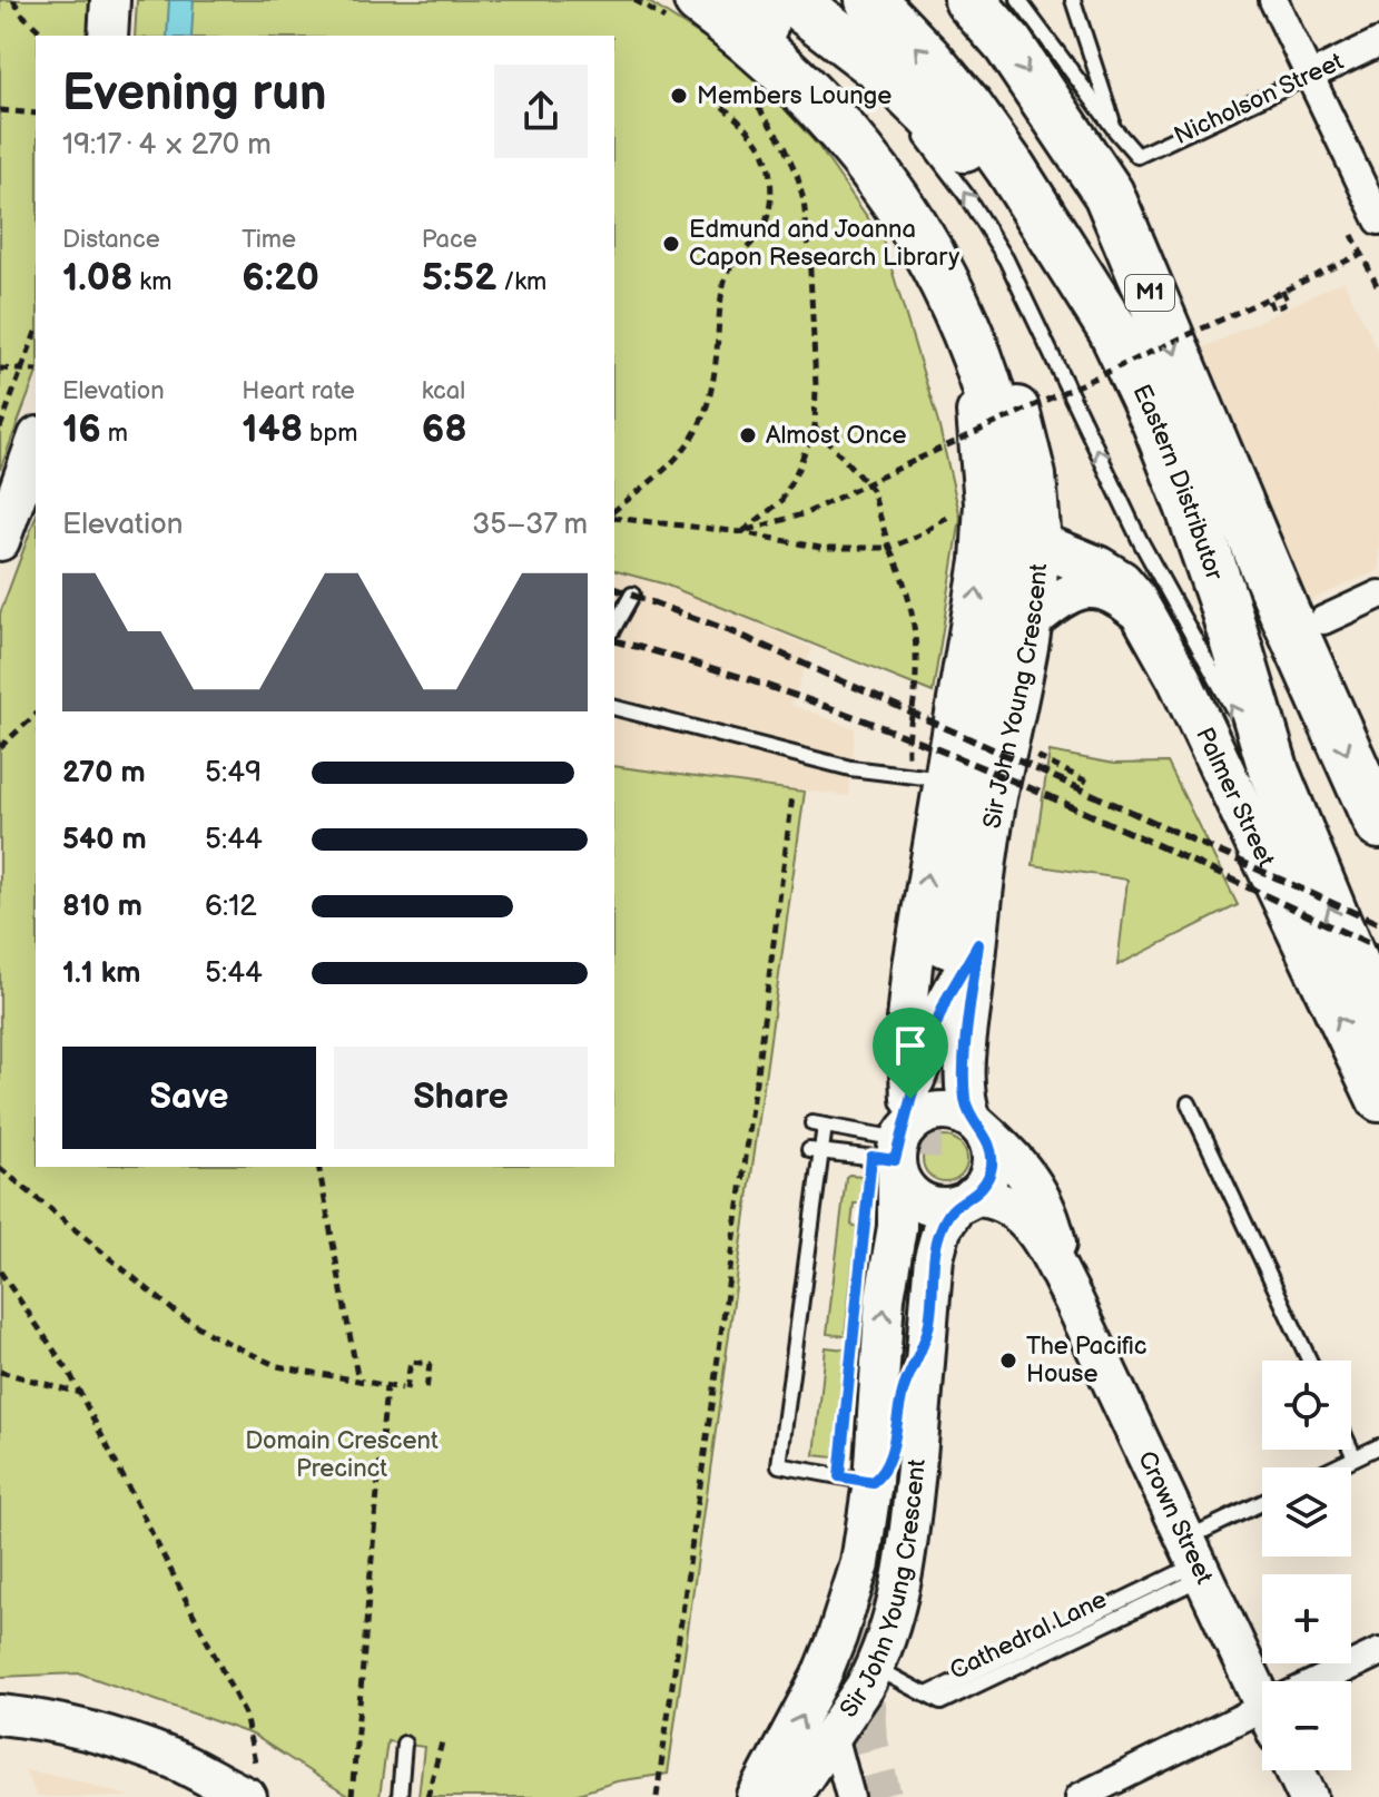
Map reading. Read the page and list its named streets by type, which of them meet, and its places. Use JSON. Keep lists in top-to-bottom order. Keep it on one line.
{"streets":{"highway":["M1","Eastern Distributor"],"main road":["Sir John Young Crescent","Palmer Street"],"street":["Nicholson Street","Crown Street"],"lane":["Cathedral Lane"]},"crossings":[["Sir John Young Crescent","Palmer Street"],["Sir John Young Crescent","Crown Street"],["Sir John Young Crescent","Cathedral Lane"],["Crown Street","Cathedral Lane"]],"one_way":["Palmer Street"],"parks":["Domain Crescent Precinct"],"places":["Members Lounge","Edmund and Joanna Capon Research Library","Almost Once","The Pacific House"],"page":{"heading":["Evening run","19:17 · 4 × 270 m"],"stats":[["Distance","1.08 km"],["Time","6:20"],["Pace","5:52 /km"],["Elevation","16 m"],["Heart rate","148 bpm"],["kcal","68"]],"chart":["Elevation","35–37 m"],"list":[{"name":"270 m","note":"5:49"},{"name":"540 m","note":"5:44"},{"name":"810 m","note":"6:12"},{"name":"1.1 km","note":"5:44"}],"buttons":["Save","Share"],"map_buttons":["+","−"]}}
